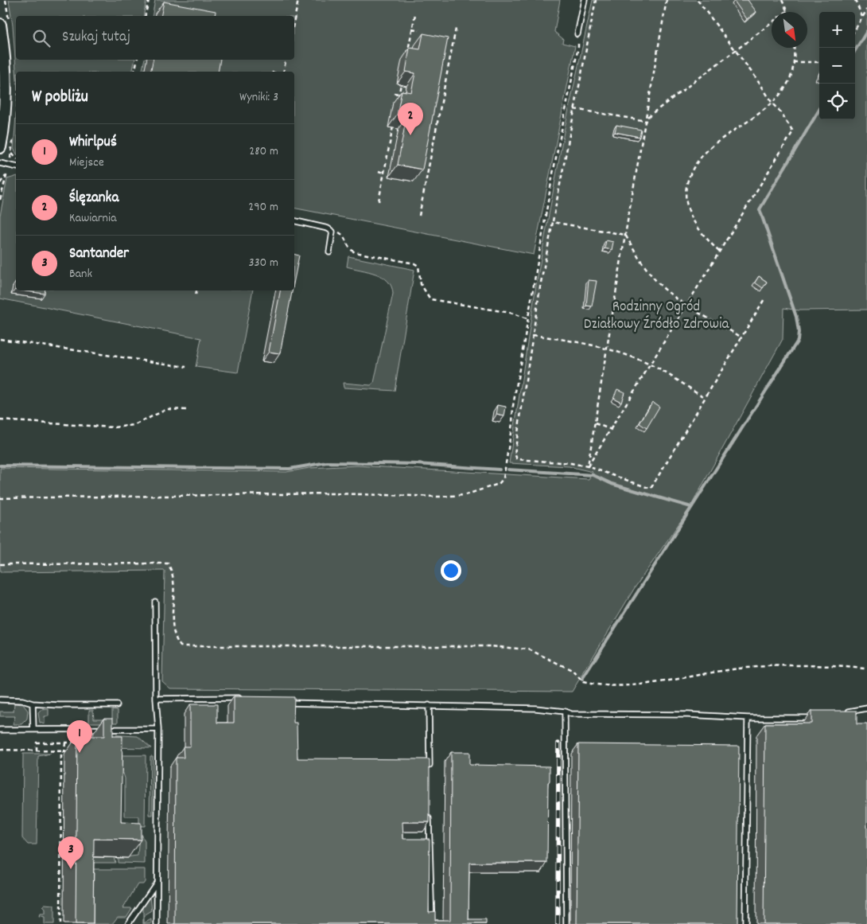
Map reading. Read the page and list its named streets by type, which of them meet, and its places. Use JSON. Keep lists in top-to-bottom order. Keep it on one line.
{"parks":["Rodzinny Ogród Działkowy Źródło Zdrowia"],"north":"bottom right","page":{"map_buttons":["+","−"],"search":"Szukaj tutaj","heading":["W pobliżu","Wyniki: 3"],"pins":["2","1","3"],"list":[{"mark":"1","name":"Whirlpuś","note":"Miejsce","value":"280 m"},{"mark":"2","name":"Ślęzanka","note":"Kawiarnia","value":"290 m"},{"mark":"3","name":"Santander","note":"Bank","value":"330 m"}]}}
